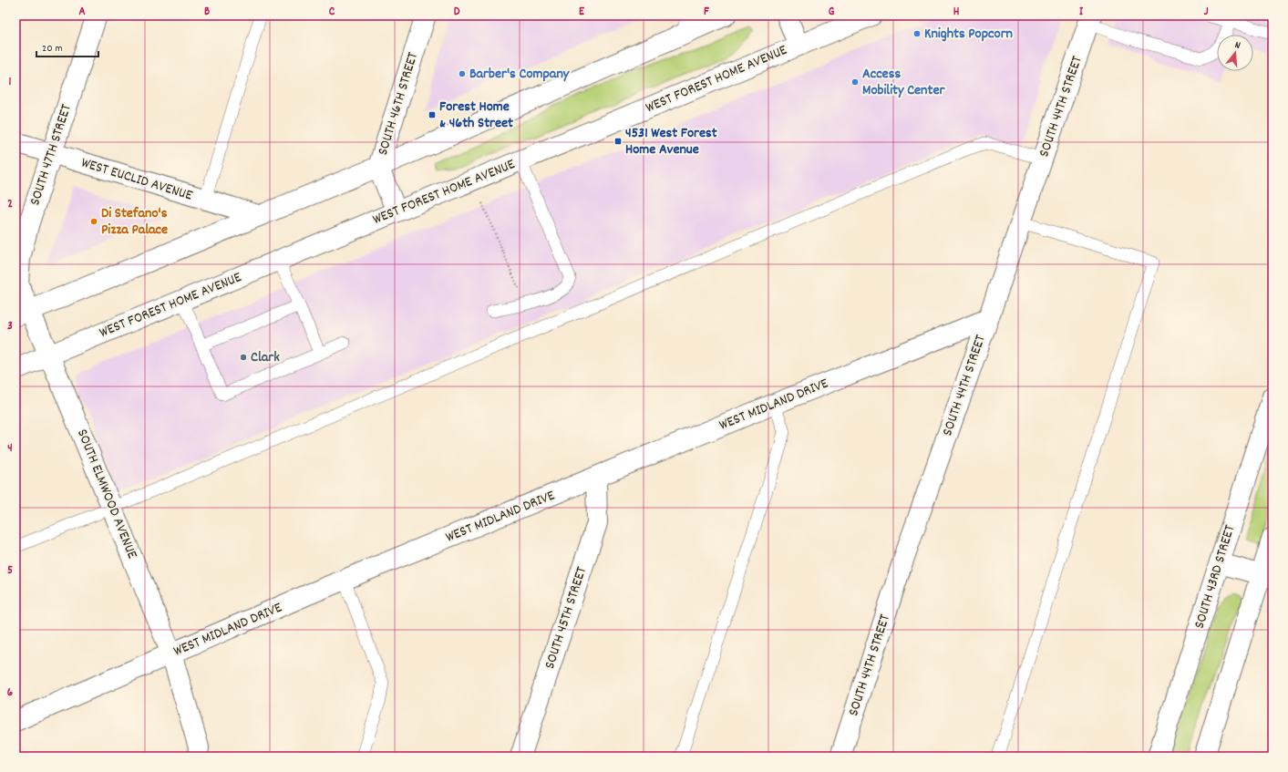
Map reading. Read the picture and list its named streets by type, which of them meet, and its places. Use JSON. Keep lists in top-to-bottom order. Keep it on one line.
{"streets":{"street":["WEST FOREST HOME AVENUE","SOUTH 46TH STREET","SOUTH 44TH STREET","SOUTH 47TH STREET","WEST EUCLID AVENUE","WEST MIDLAND DRIVE","SOUTH ELMWOOD AVENUE","SOUTH 43RD STREET","SOUTH 45TH STREET"]},"crossings":[["WEST FOREST HOME AVENUE","SOUTH 46TH STREET"],["WEST FOREST HOME AVENUE","SOUTH ELMWOOD AVENUE"],["SOUTH 44TH STREET","WEST MIDLAND DRIVE"],["SOUTH 47TH STREET","WEST EUCLID AVENUE"],["SOUTH 47TH STREET","SOUTH ELMWOOD AVENUE"],["WEST MIDLAND DRIVE","SOUTH ELMWOOD AVENUE"],["WEST MIDLAND DRIVE","SOUTH 45TH STREET"]],"places":{"other":["Knights Popcorn","Barber's Company","Access Mobility Center","Di Stefano's Pizza Palace","Clark"],"transit":["Forest Home & 46th Street","4531 West Forest Home Avenue"]},"scale_bar":"20 m","north":"top","grid":{"columns":["A","B","C","D","E","F","G","H","I","J"],"rows":["1","2","3","4","5","6"]}}
